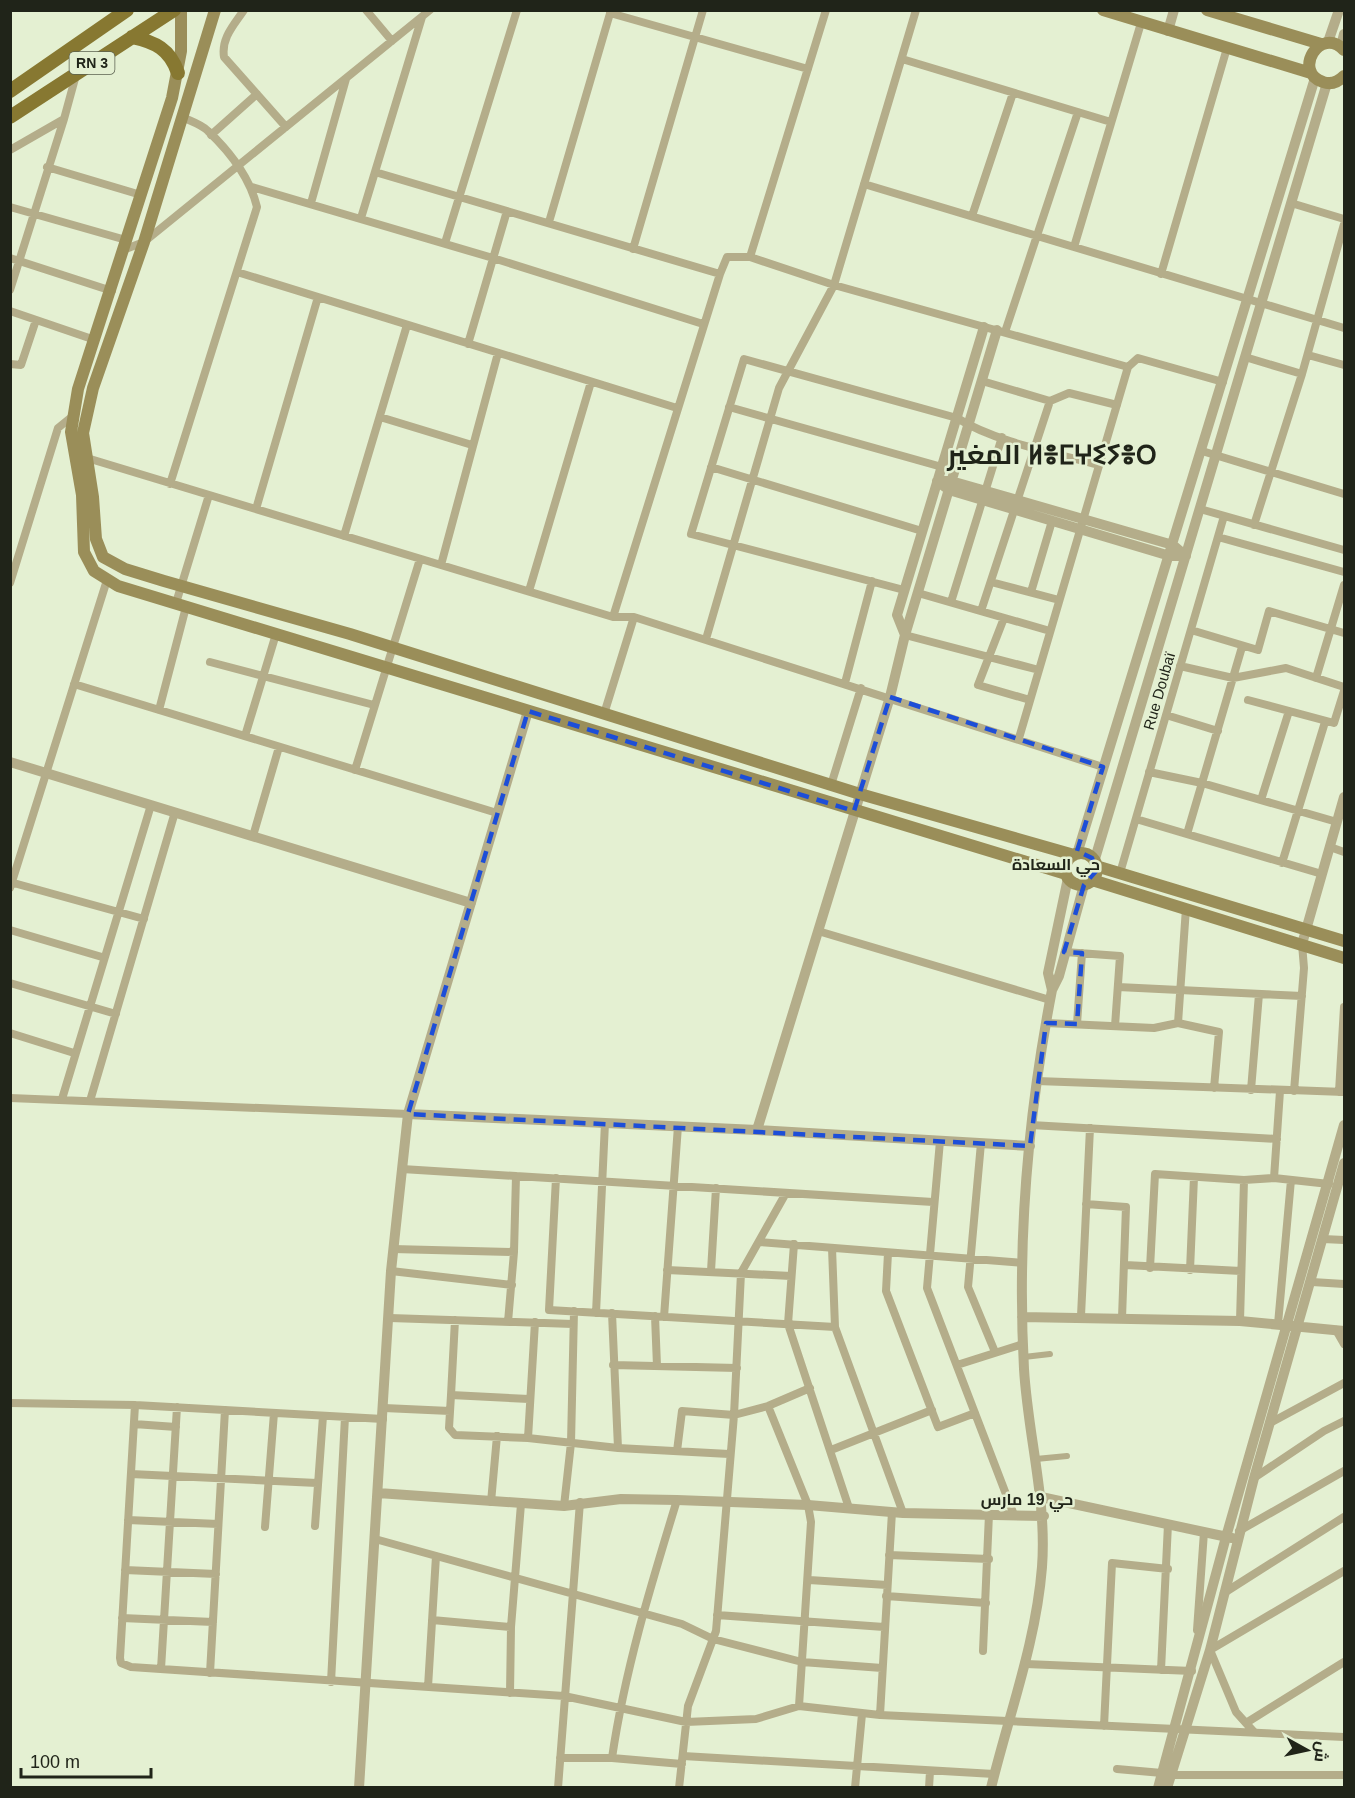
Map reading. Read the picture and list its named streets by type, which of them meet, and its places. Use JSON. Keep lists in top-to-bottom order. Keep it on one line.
{"streets":{"main road":["RN 3"],"street":["Rue Doubaï"]},"districts":["المغير ⵍⴻⵎⵖⵉⵢⴻⵔ","حي السعادة","حي 19 مارس"],"scale_bar":"100 m","north":"right"}
